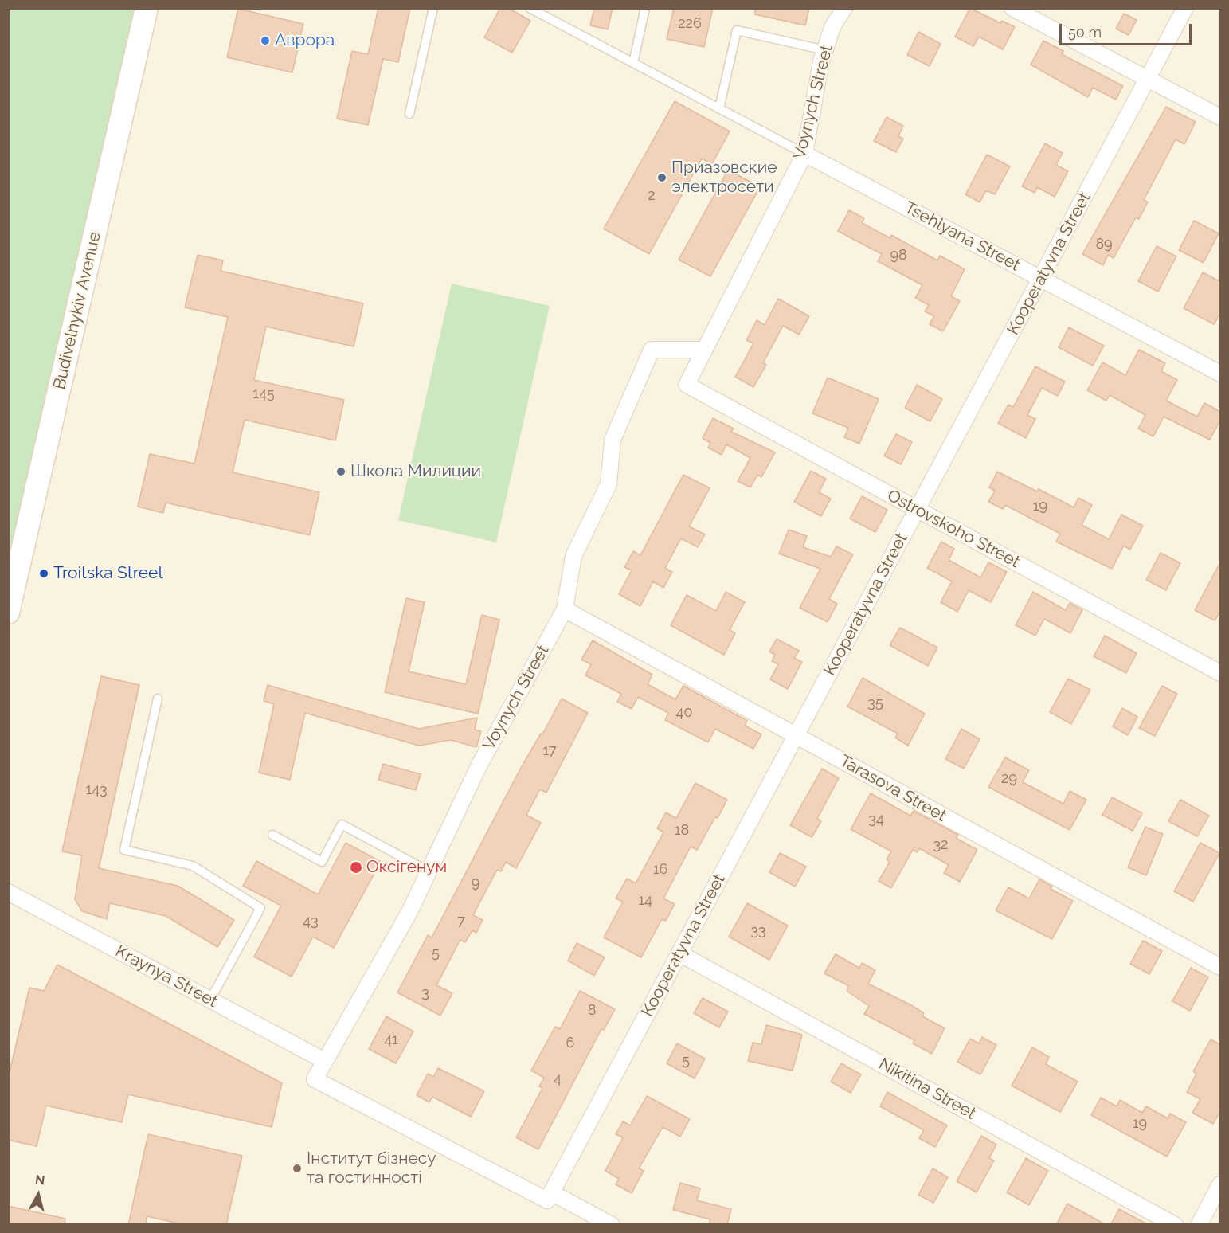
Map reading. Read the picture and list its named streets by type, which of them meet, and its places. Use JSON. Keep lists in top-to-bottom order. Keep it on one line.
{"streets":{"main road":["Budivelnykiv Avenue"],"street":["Voynych Street","Tsehlyana Street","Kooperatyvna Street","Ostrovskoho Street","Tarasova Street","Kraynya Street","Nikitina Street"]},"crossings":[["Voynych Street","Tsehlyana Street"],["Voynych Street","Kooperatyvna Street"],["Voynych Street","Ostrovskoho Street"],["Voynych Street","Tarasova Street"],["Voynych Street","Kraynya Street"],["Tsehlyana Street","Kooperatyvna Street"],["Kooperatyvna Street","Ostrovskoho Street"],["Kooperatyvna Street","Tarasova Street"],["Kooperatyvna Street","Nikitina Street"]],"places":["Аврора","Приазовские электросети","Школа Милиции","Troitska Street","Оксігенум","Інститут бізнесу та гостинності"],"house_numbers":["226","2","89","98","145","19","35","40","17","29","143","34","18","32","16","9","14","43","7","33","5","3","8","41","6","5","4","19"],"scale_bar":"50 m","north":"top"}
